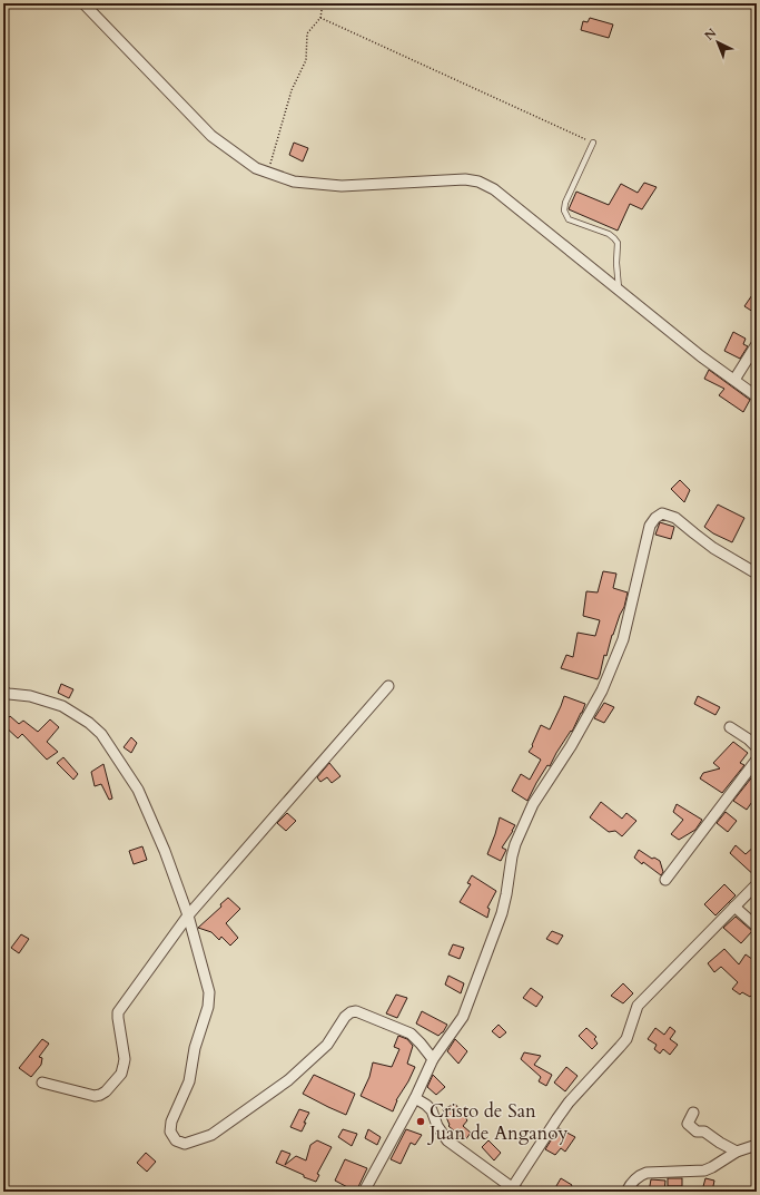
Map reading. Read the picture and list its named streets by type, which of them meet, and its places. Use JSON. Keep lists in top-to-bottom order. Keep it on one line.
{"places":["Cristo de San Juan de Anganoy"],"north":"top left"}
